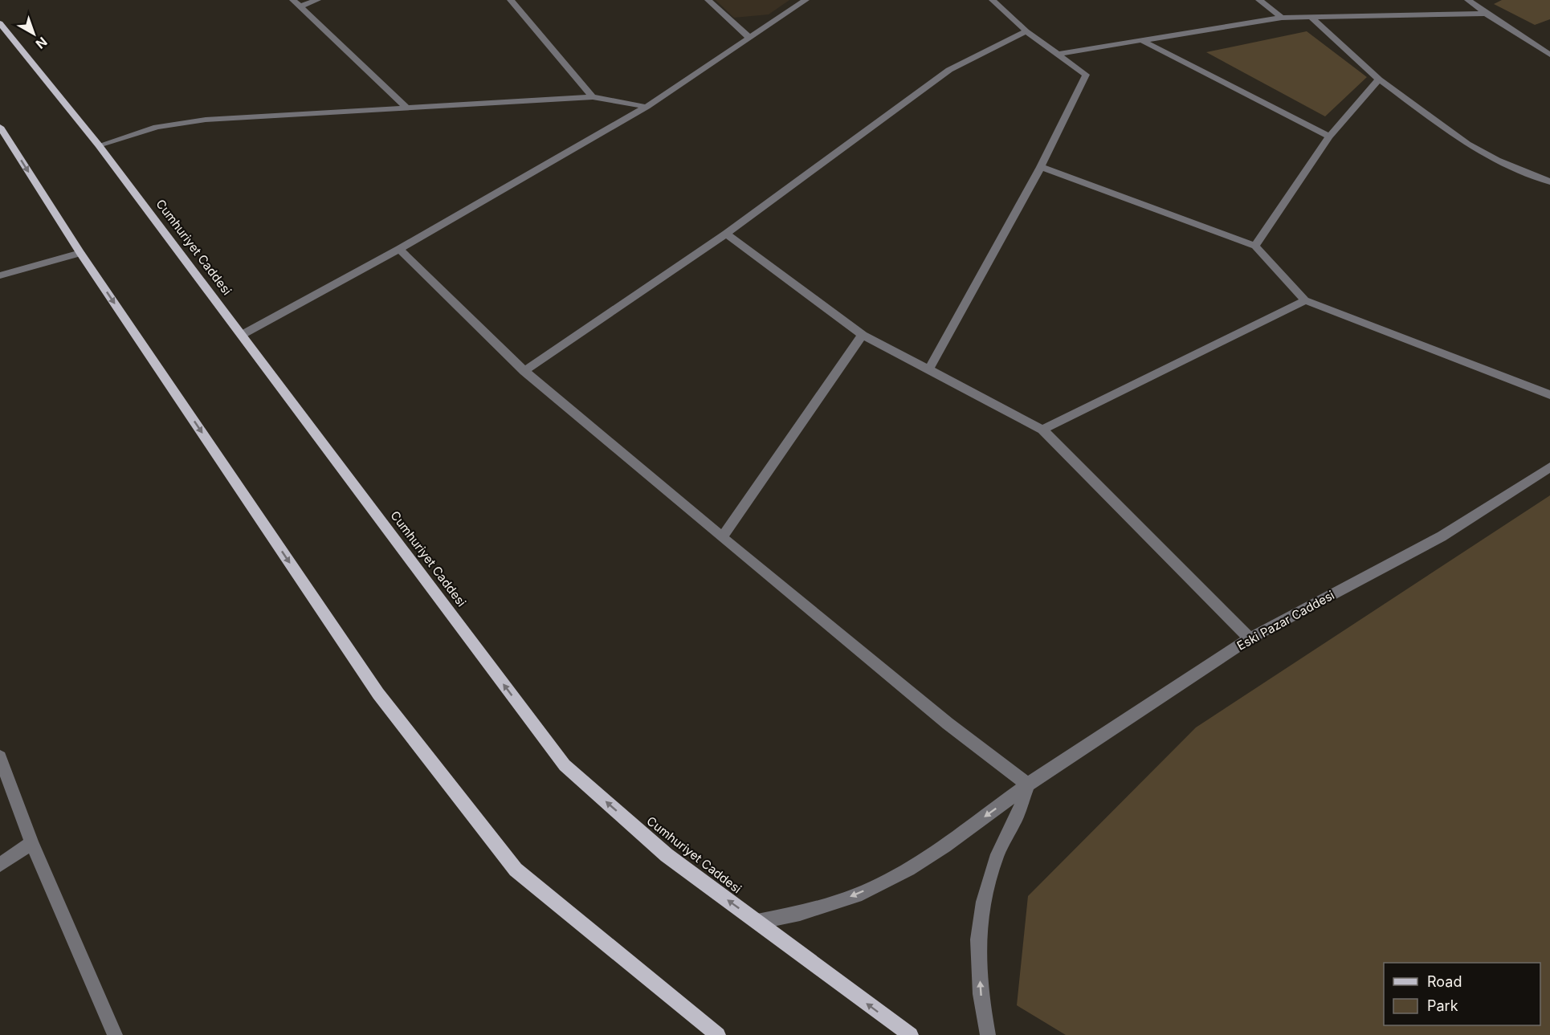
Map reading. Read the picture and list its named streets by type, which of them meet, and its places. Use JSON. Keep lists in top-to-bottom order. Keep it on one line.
{"streets":{"main road":["Cumhuriyet Caddesi"],"street":["Eski Pazar Caddesi"]},"crossings":[["Cumhuriyet Caddesi","Eski Pazar Caddesi"]],"legend":["Road","Park"],"north":"bottom right"}
